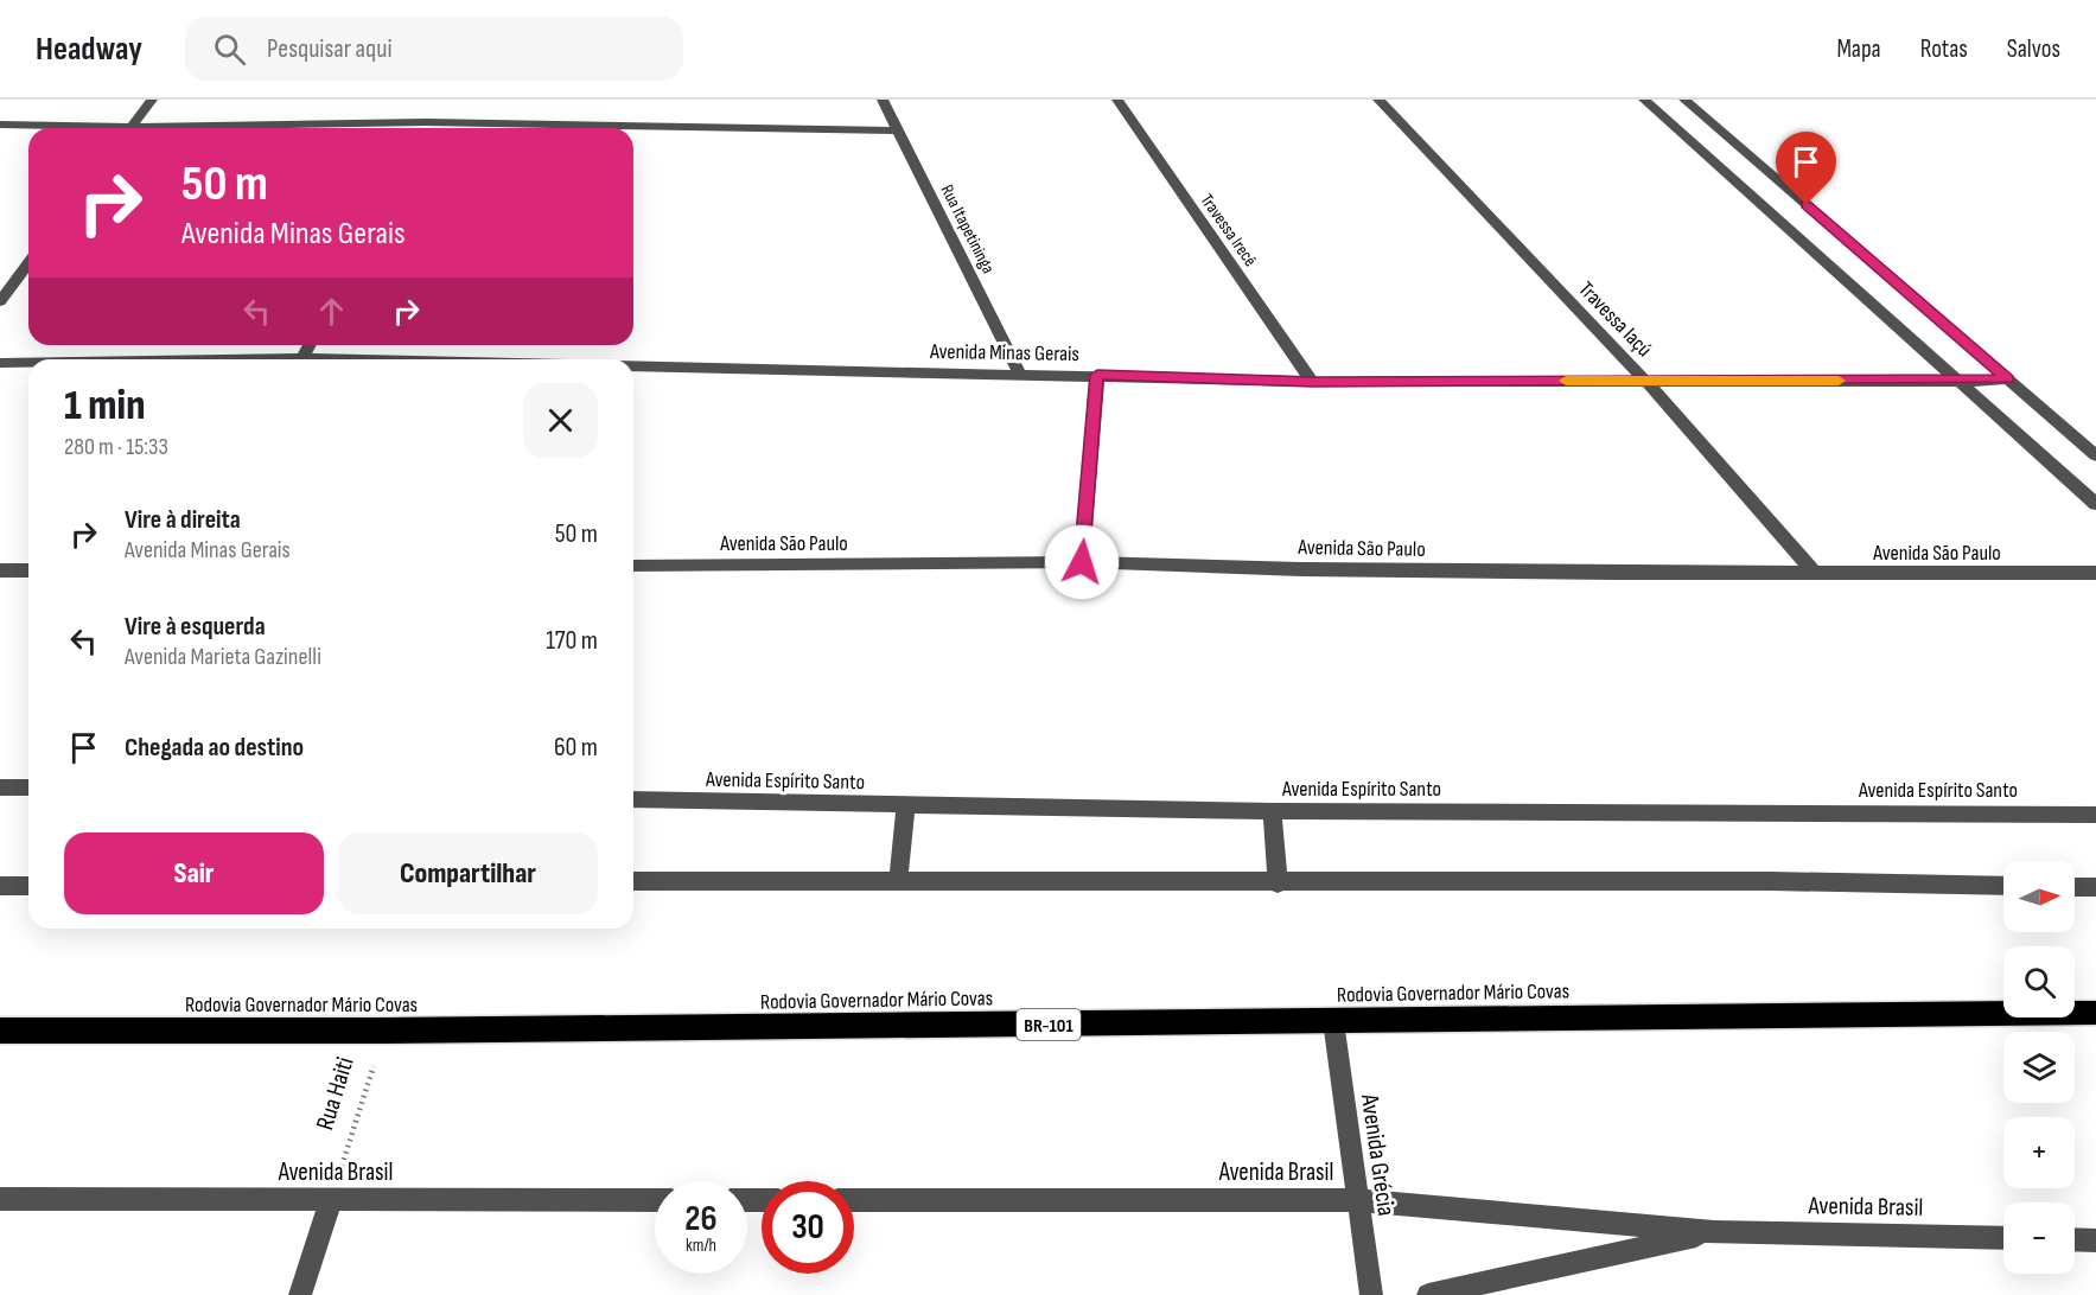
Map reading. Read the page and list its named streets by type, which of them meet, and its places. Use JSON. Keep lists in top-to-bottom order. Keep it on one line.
{"streets":{"highway":["Rodovia Governador Mário Covas","BR-101"],"street":["Rua Itapetininga","Travessa Irecê","Travessa Iaçú","Avenida Minas Gerais","Avenida São Paulo","Avenida Espírito Santo","Avenida Grécia","Avenida Brasil"],"path":["Rua Haiti"]},"crossings":[["Rua Itapetininga","Avenida Minas Gerais"],["Travessa Irecê","Avenida Minas Gerais"],["Travessa Iaçú","Avenida Minas Gerais"],["Travessa Iaçú","Avenida São Paulo"],["Rodovia Governador Mário Covas","Rua Haiti"],["Rodovia Governador Mário Covas","Avenida Grécia"],["Rua Haiti","Avenida Brasil"],["Avenida Grécia","Avenida Brasil"]],"north":"right","page":{"header":"Headway","search":"Pesquisar aqui","nav":["Mapa","Rotas","Salvos"],"turn":["50 m","Avenida Minas Gerais"],"heading":["1 min","280 m · 15:33"],"list":[{"name":"Vire à direita","note":"Avenida Minas Gerais","value":"50 m"},{"name":"Vire à esquerda","note":"Avenida Marieta Gazinelli","value":"170 m"},{"name":"Chegada ao destino","value":"60 m"}],"buttons":["Sair","Compartilhar"],"map_buttons":["+","−"],"speed":"26 km/h","limit":"30"}}
